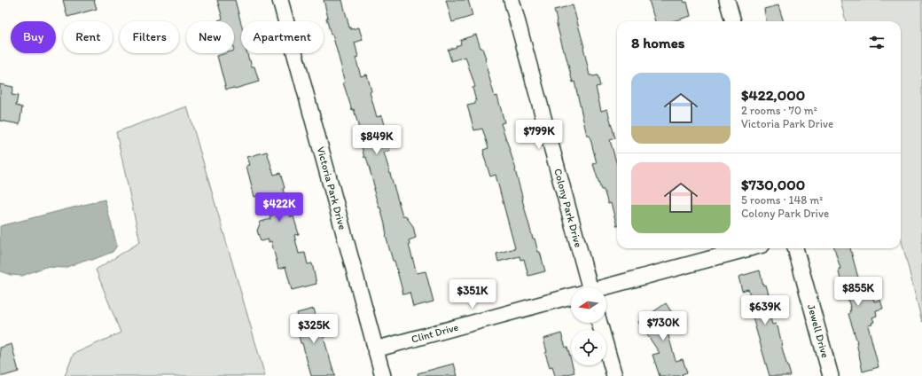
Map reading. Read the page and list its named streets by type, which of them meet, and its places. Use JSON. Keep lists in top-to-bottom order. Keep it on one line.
{"streets":{"street":["Victoria Park Drive","Colony Park Drive","Jewell Drive","Clint Drive"]},"crossings":[["Victoria Park Drive","Clint Drive"]],"north":"left","page":{"chip":["Buy","Rent","Filters","New","Apartment"],"heading":"8 homes","list":[{"name":"$422,000","note":"2 rooms · 70 m² · Victoria Park Drive"},{"name":"$730,000","note":"5 rooms · 148 m² · Colony Park Drive"}],"price":["$799K","$849K","$422K","$855K","$351K","$639K","$730K","$325K"]}}
